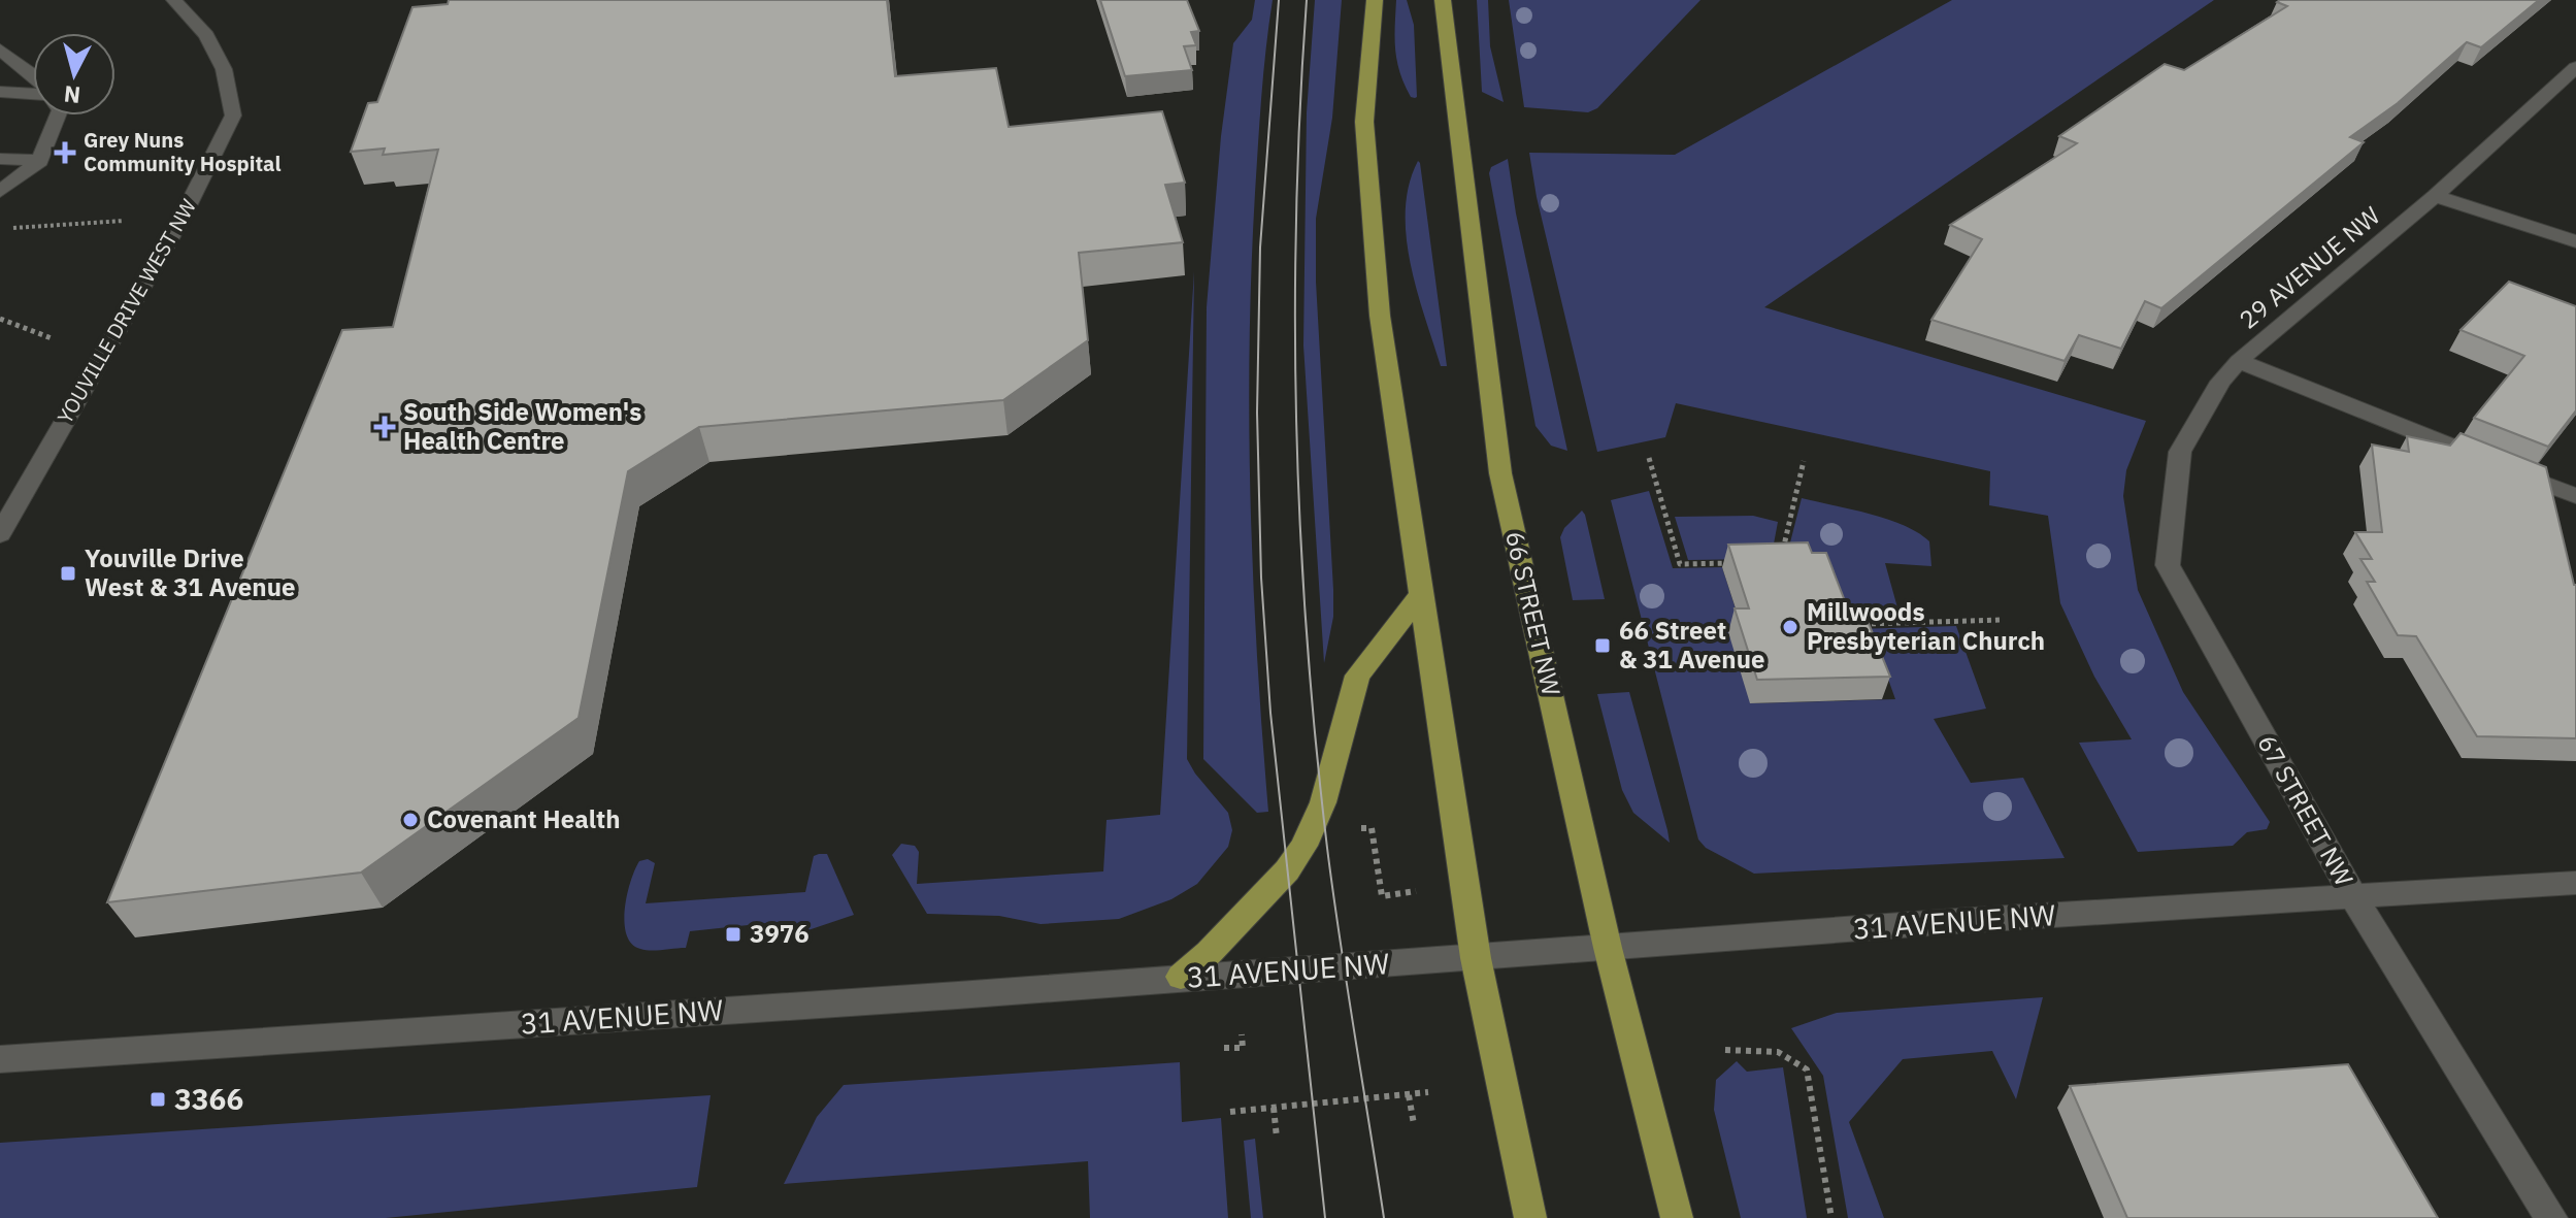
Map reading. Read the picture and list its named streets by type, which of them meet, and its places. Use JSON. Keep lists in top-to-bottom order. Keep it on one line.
{"streets":{"main road":["66 STREET NW"],"street":["29 AVENUE NW","YOUVILLE DRIVE WEST NW","67 STREET NW","31 AVENUE NW"]},"crossings":[["29 AVENUE NW","67 STREET NW"],["66 STREET NW","31 AVENUE NW"],["67 STREET NW","31 AVENUE NW"]],"places":{"health":["Grey Nuns Community Hospital","South Side Women's Health Centre"],"transit":["Youville Drive West & 31 Avenue","66 Street & 31 Avenue","3976","3366"],"other":["Millwoods Presbyterian Church","Covenant Health"]},"north":"bottom"}
